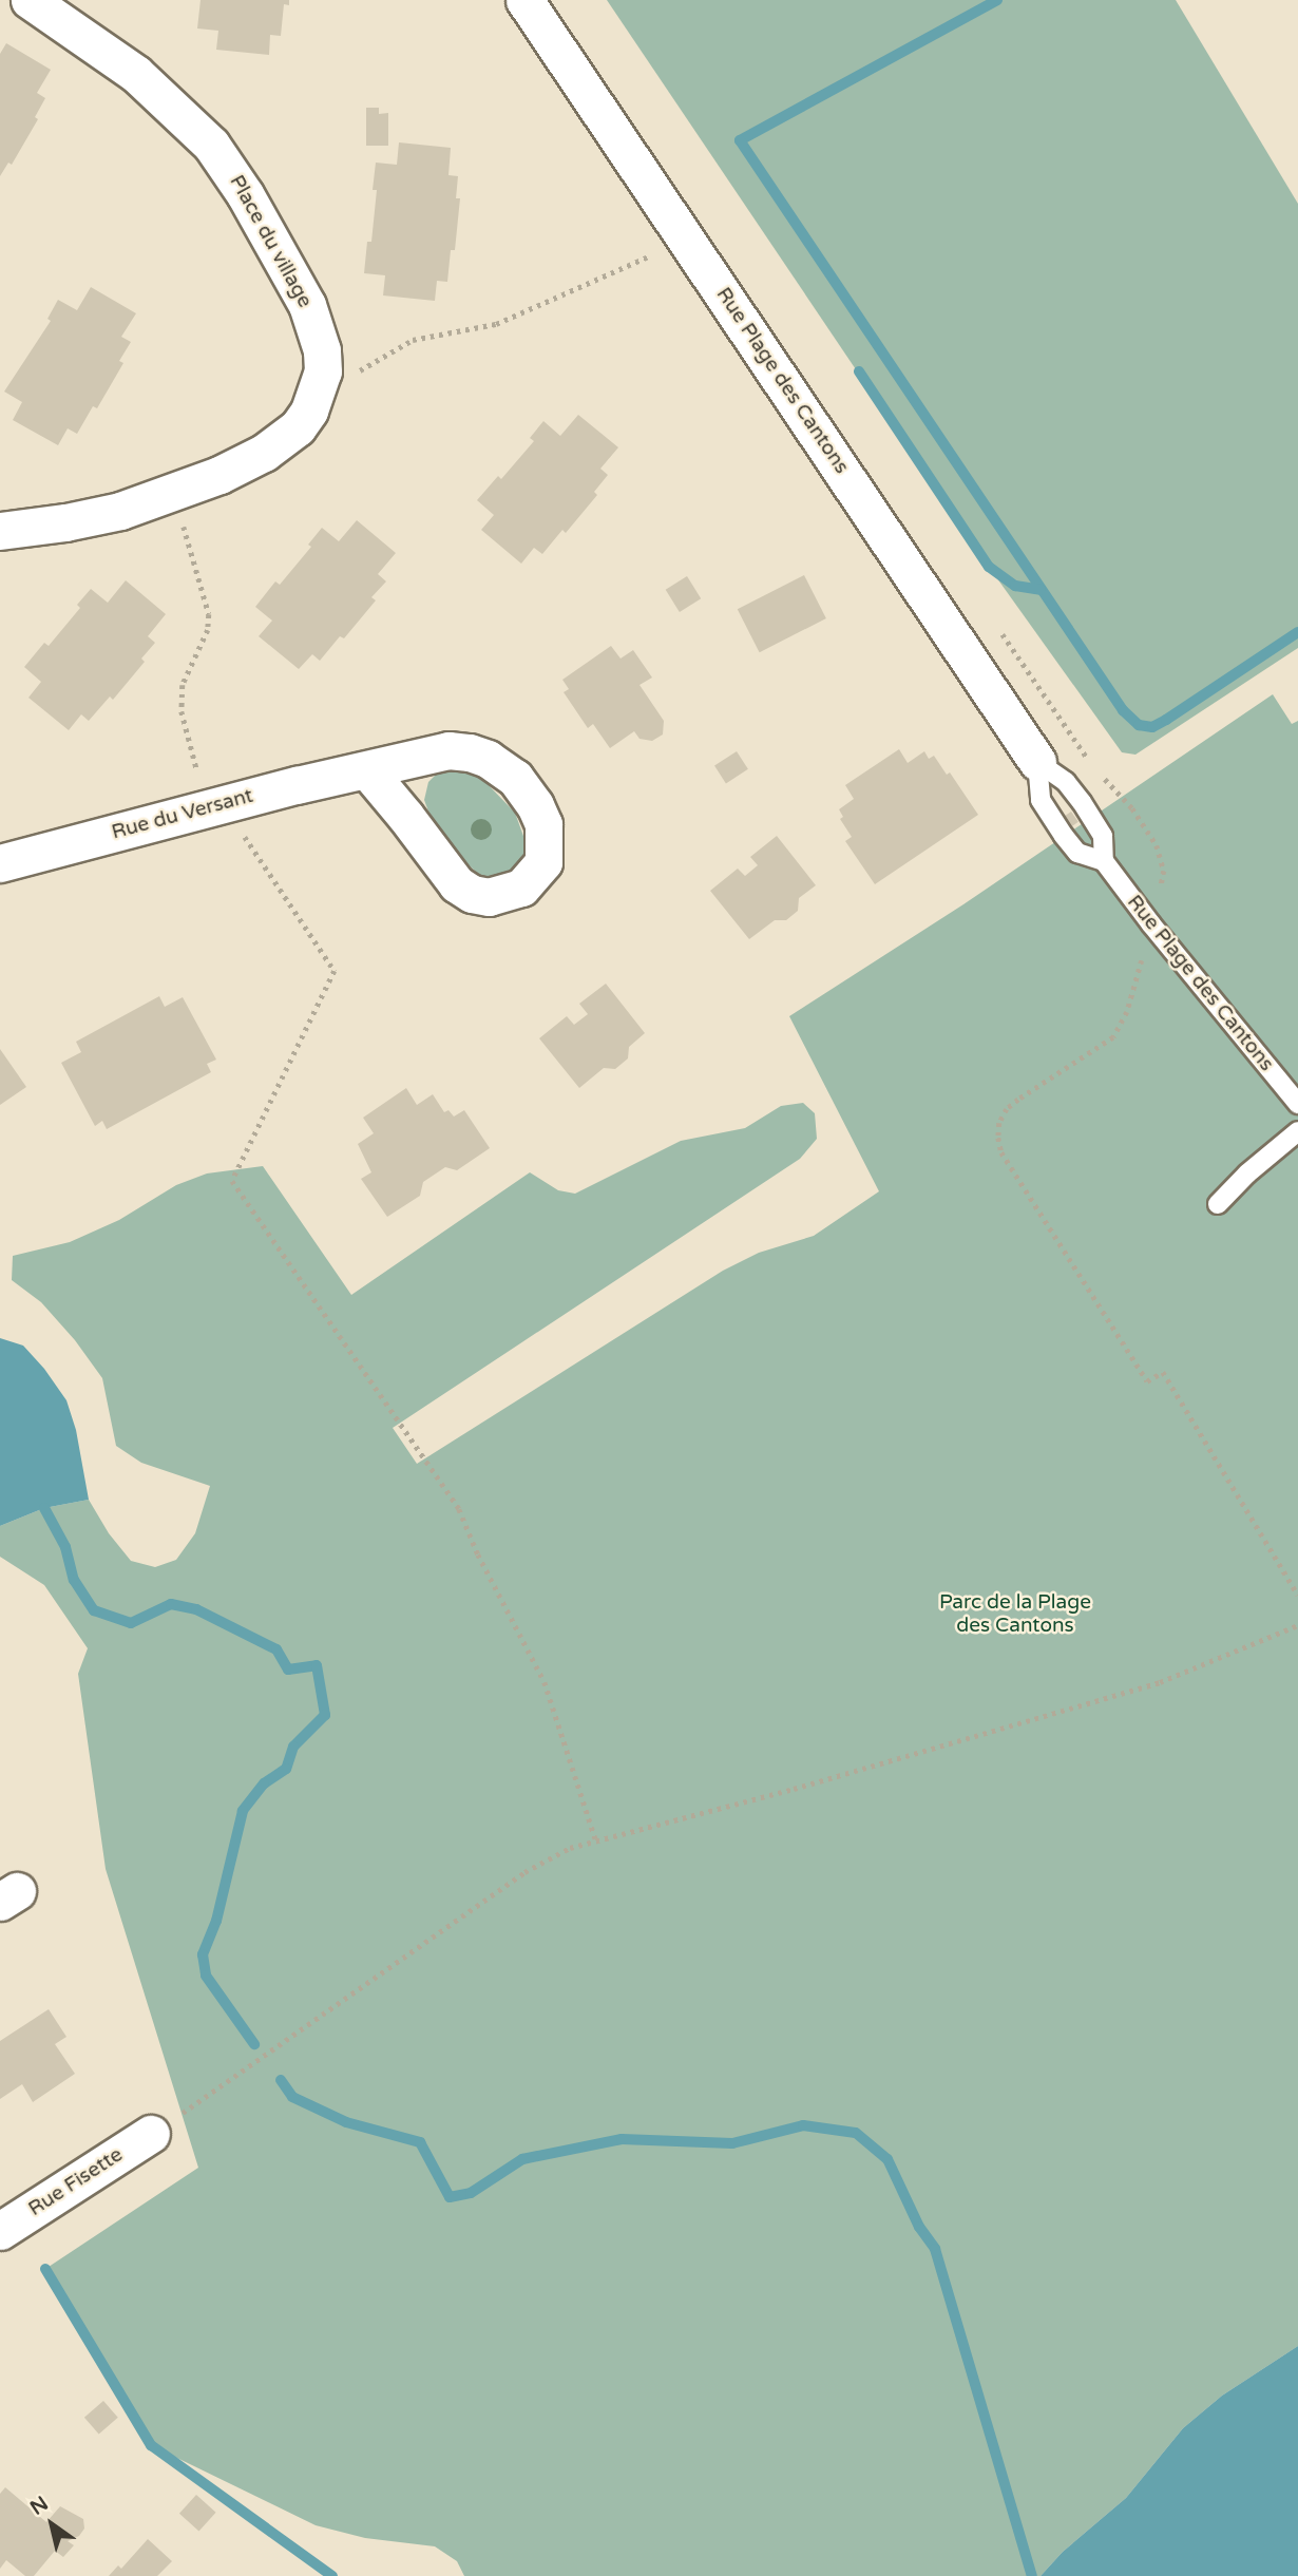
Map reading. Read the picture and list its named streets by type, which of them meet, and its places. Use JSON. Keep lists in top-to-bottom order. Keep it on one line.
{"streets":{"street":["Place du village","Rue Plage des Cantons","Rue du Versant","Rue Fisette"]},"parks":["Parc de la Plage des Cantons"],"north":"top left"}
